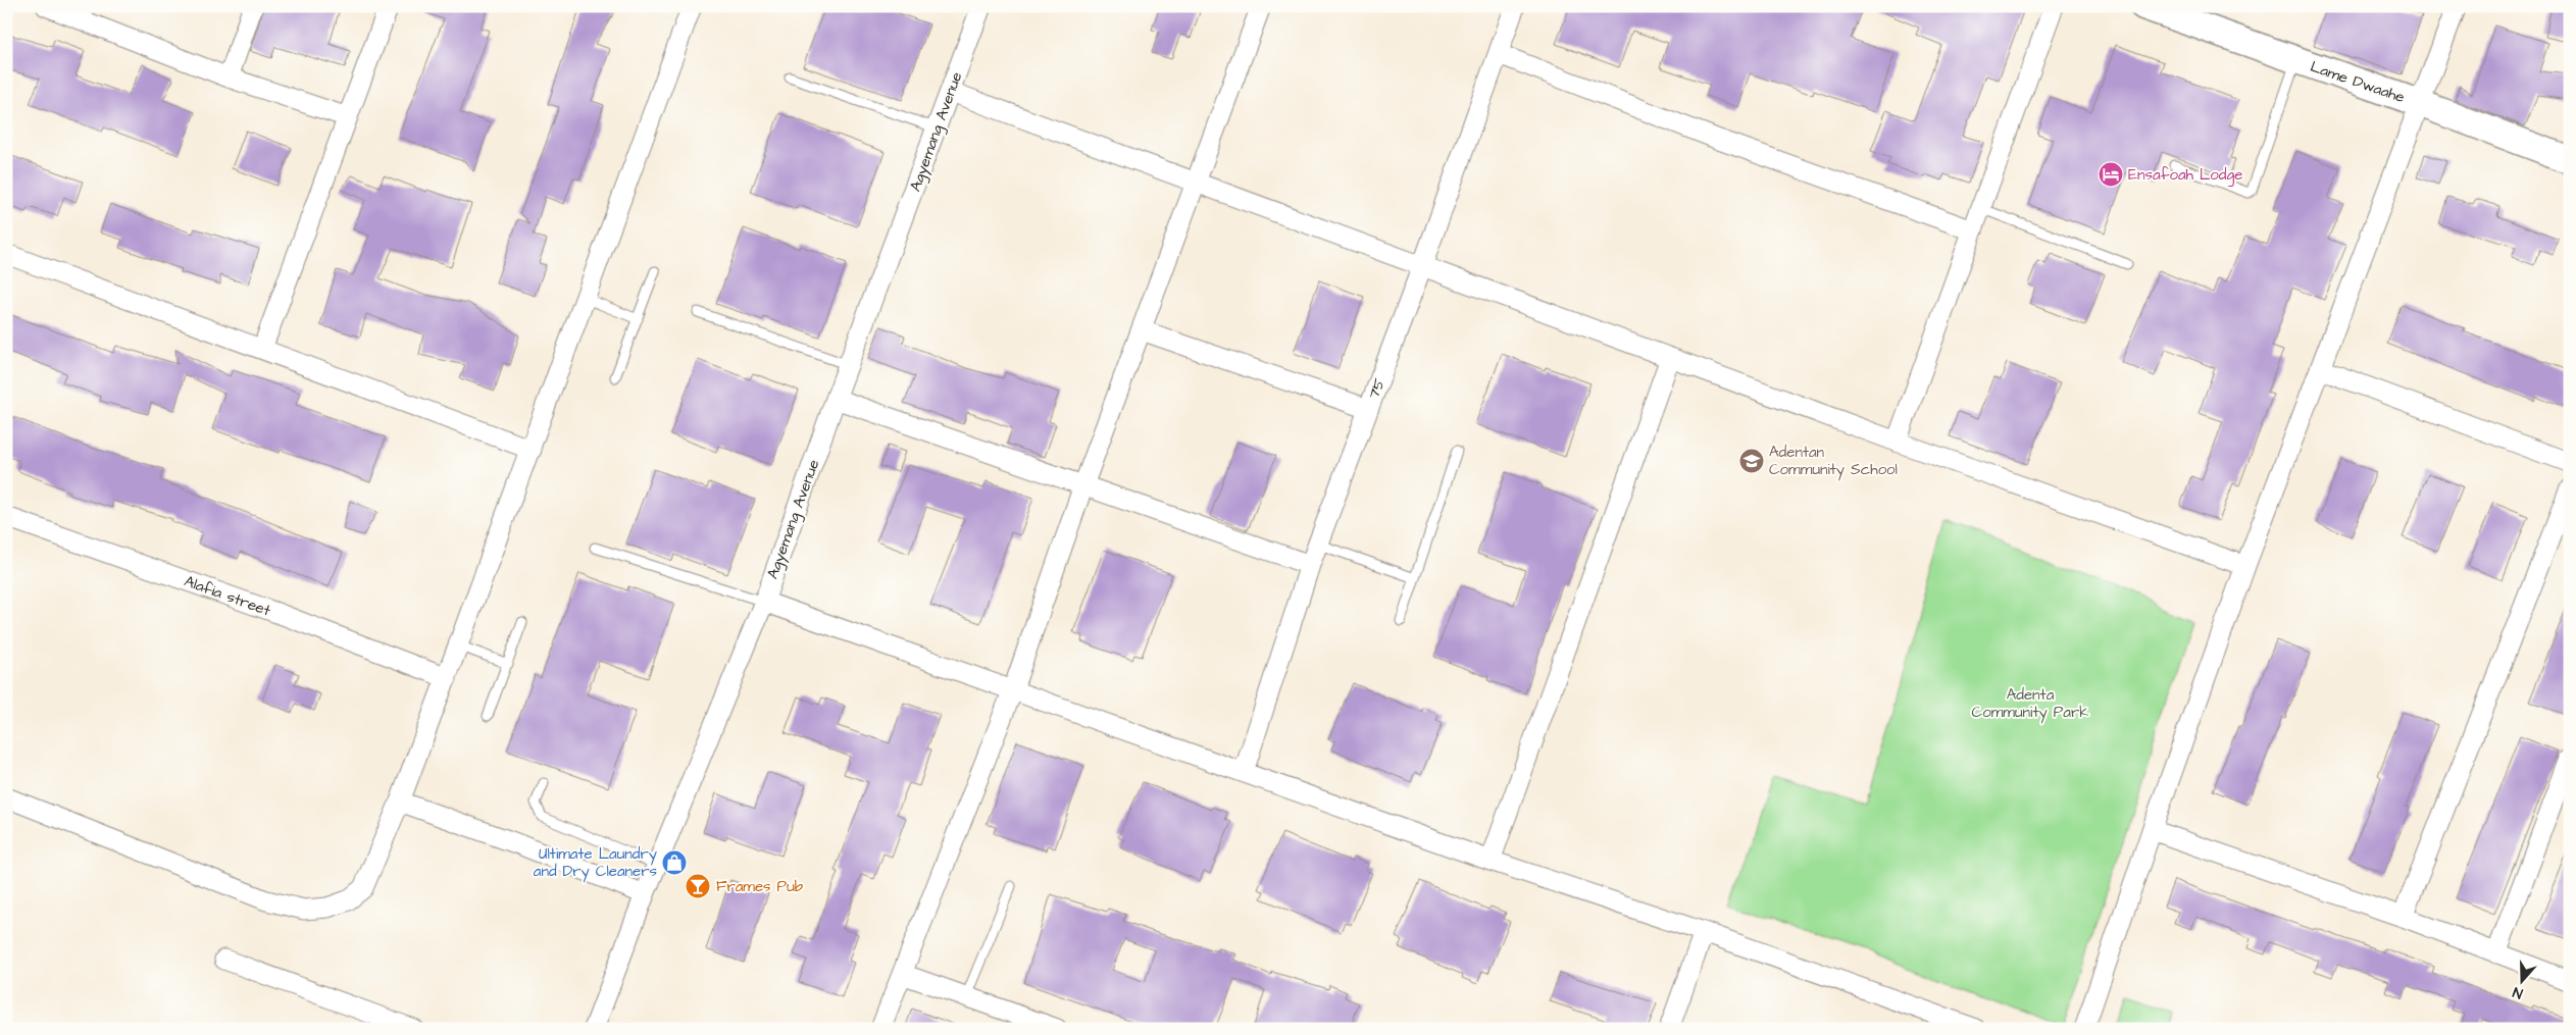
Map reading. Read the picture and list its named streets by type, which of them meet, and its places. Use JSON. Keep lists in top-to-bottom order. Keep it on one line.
{"streets":{"street":["Lame Dwaahe","Agyemang Avenue","75","Alafia street"]},"parks":["Adenta Community Park"],"places":{"hotel":["Ensafoah Lodge"],"school or university":["Adentan Community School"],"shop":["Ultimate Laundry and Dry Cleaners"],"bar":["Frames Pub"]},"north":"bottom"}
